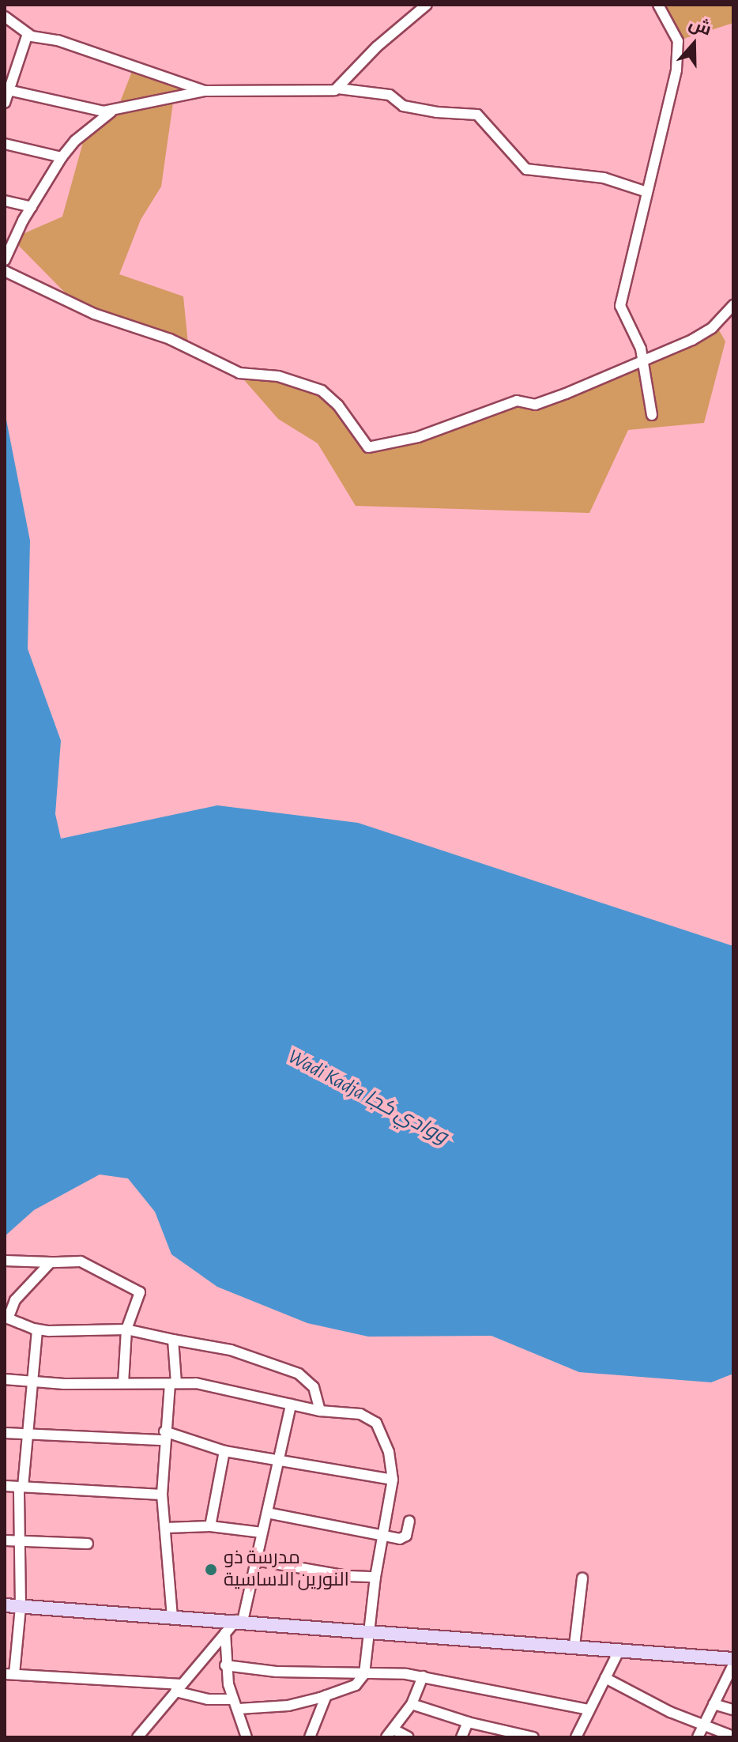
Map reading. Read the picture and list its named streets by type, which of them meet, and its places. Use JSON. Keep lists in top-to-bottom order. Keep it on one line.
{"water":["Wadi Kadja ووادي كجا"],"places":["مدرسة ذو النورين الاساسية"],"north":"top"}
